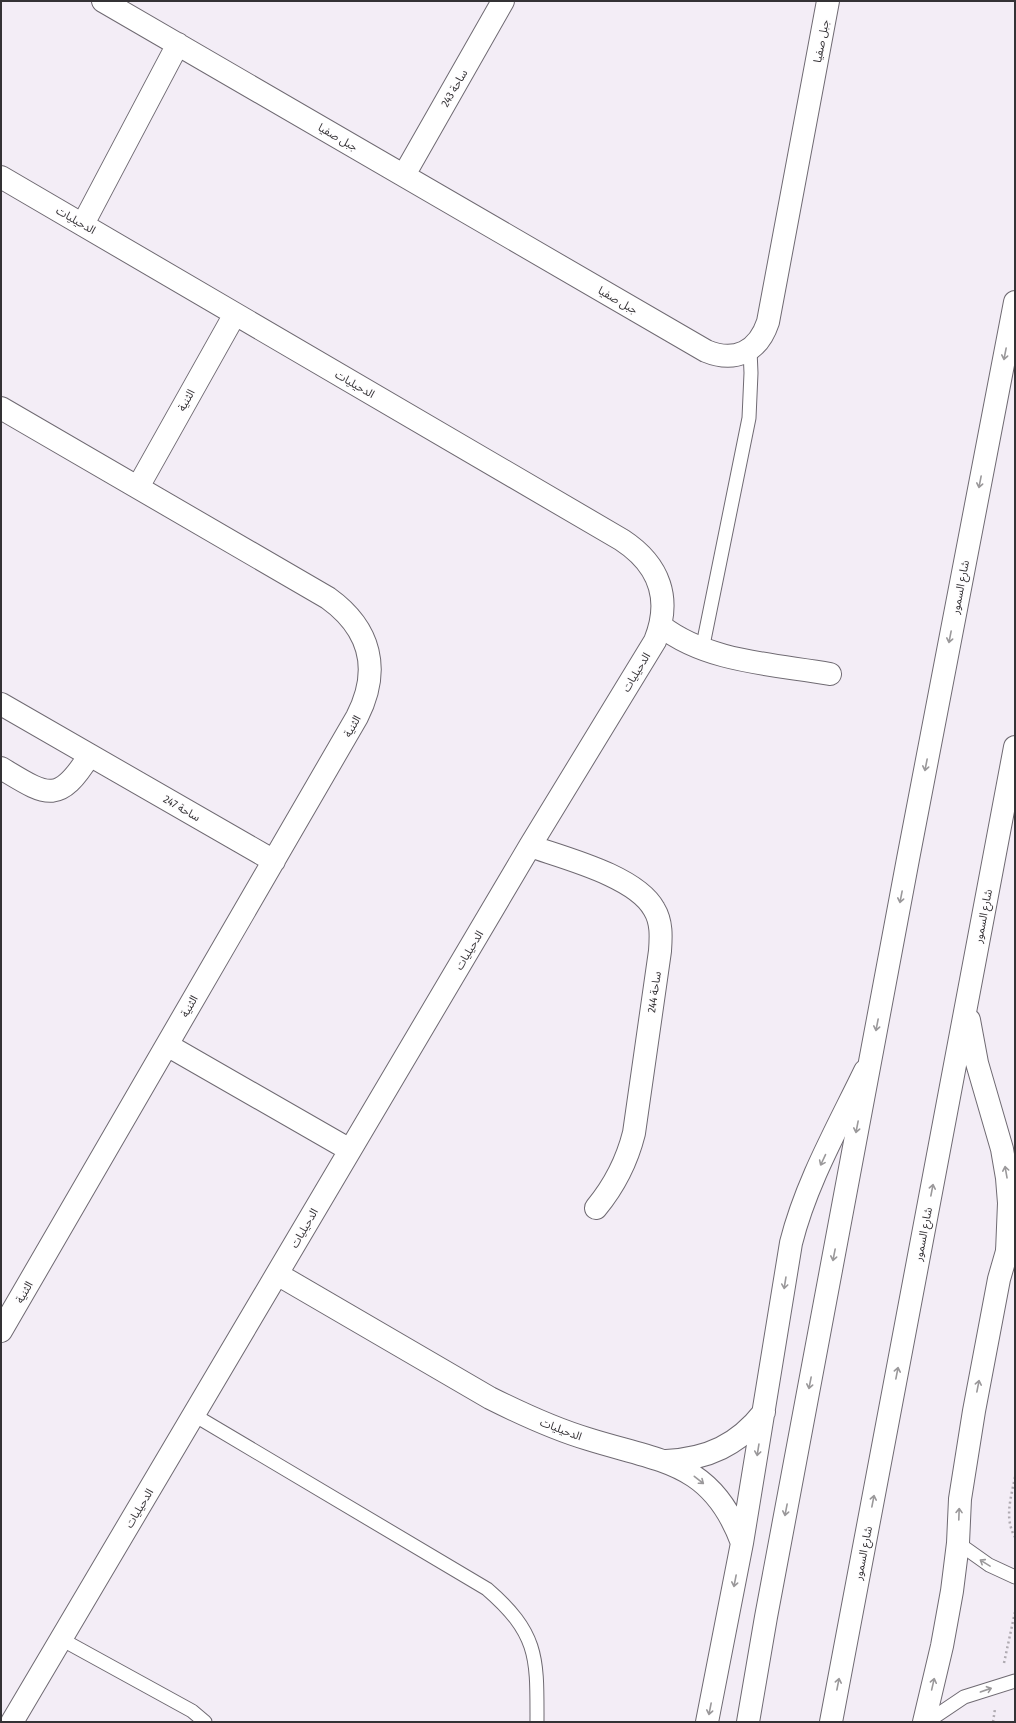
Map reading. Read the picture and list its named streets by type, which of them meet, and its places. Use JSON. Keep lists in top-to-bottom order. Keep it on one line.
{"streets":{"street":["جبل صفيا","ساحة 243","الدحيليات","الثنية","شارع السمور","ساحة 247","ساحة 244"]},"crossings":[["جبل صفيا","ساحة 243"],["الدحيليات","الثنية"],["الدحيليات","شارع السمور"],["الدحيليات","ساحة 244"],["الثنية","ساحة 247"]]}
